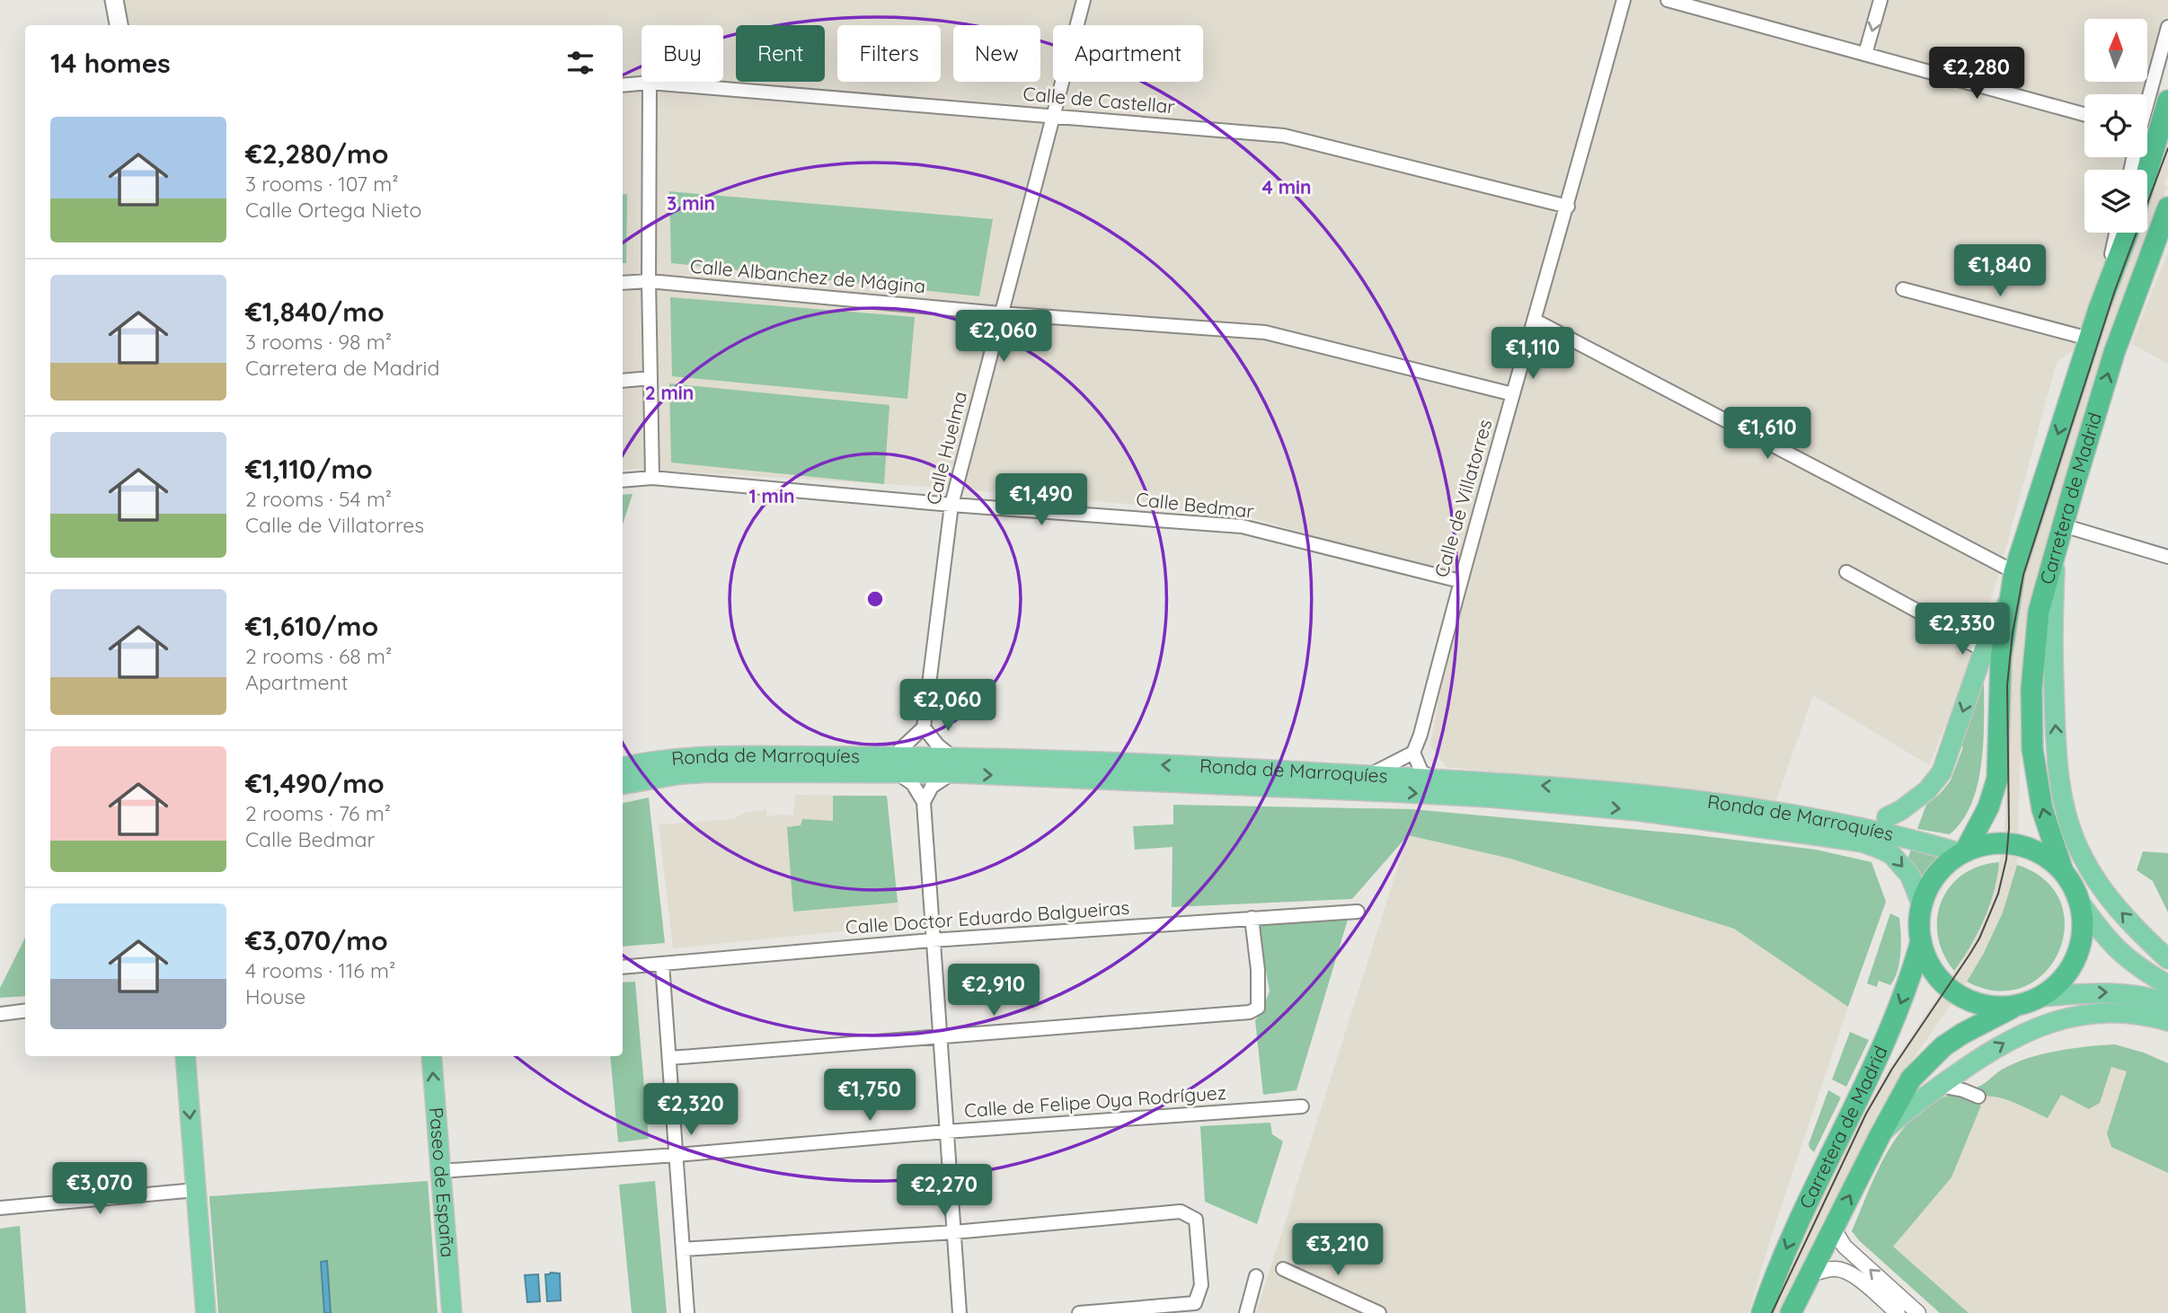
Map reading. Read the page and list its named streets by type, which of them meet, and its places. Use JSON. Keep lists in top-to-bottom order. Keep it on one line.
{"streets":{"highway":["Carretera de Madrid"],"main road":["Ronda de Marroquíes","Paseo de España"],"street":["Calle de Castellar","Calle Albanchez de Mágina","Calle Huelma","Calle de Villatorres","Calle Bedmar","Calle Doctor Eduardo Balgueiras","Calle de Felipe Oya Rodríguez"]},"crossings":[["Calle de Castellar","Calle Huelma"],["Calle de Castellar","Calle de Villatorres"],["Calle Albanchez de Mágina","Calle Huelma"],["Calle Albanchez de Mágina","Calle de Villatorres"],["Calle Huelma","Calle Bedmar"],["Carretera de Madrid","Ronda de Marroquíes"],["Calle de Villatorres","Calle Bedmar"],["Calle de Felipe Oya Rodríguez","Paseo de España"]],"one_way":["Paseo de España"],"north":"top","page":{"chip":["Buy","Rent","Filters","New","Apartment"],"heading":"14 homes","price":["€2,280","€1,840","€2,060","€1,110","€1,610","€1,490","€2,330","€2,060","€2,910","€1,750","€2,320","€3,070","€2,270","€3,210"],"list":[{"name":"€2,280/mo","note":"3 rooms · 107 m² · Calle Ortega Nieto"},{"name":"€1,840/mo","note":"3 rooms · 98 m² · Carretera de Madrid"},{"name":"€1,110/mo","note":"2 rooms · 54 m² · Calle de Villatorres"},{"name":"€1,610/mo","note":"2 rooms · 68 m² · Apartment"},{"name":"€1,490/mo","note":"2 rooms · 76 m² · Calle Bedmar"},{"name":"€3,070/mo","note":"4 rooms · 116 m² · House"}]},"rings":["4 min","3 min","2 min","1 min"]}
